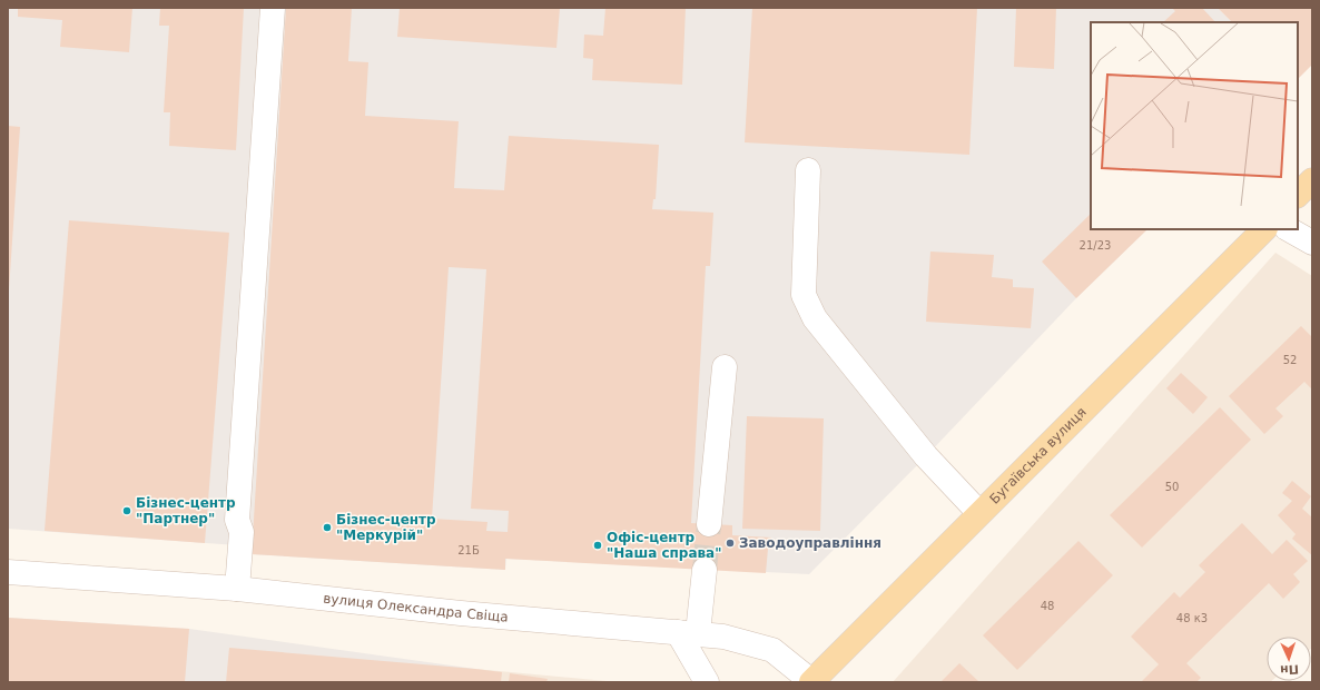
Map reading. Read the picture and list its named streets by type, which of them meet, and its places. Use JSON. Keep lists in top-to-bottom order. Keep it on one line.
{"streets":{"main road":["Бугаївська вулиця"],"street":["вулиця Олександра Свіща"]},"crossings":[["Бугаївська вулиця","вулиця Олександра Свіща"]],"places":["Бізнес-центр \"Партнер\"","Бізнес-центр \"Меркурій\"","Заводоуправління","Офіс-центр \"Наша справа\""],"house_numbers":["21/23","52","50","21Б","48","48 к3"],"north":"bottom"}
